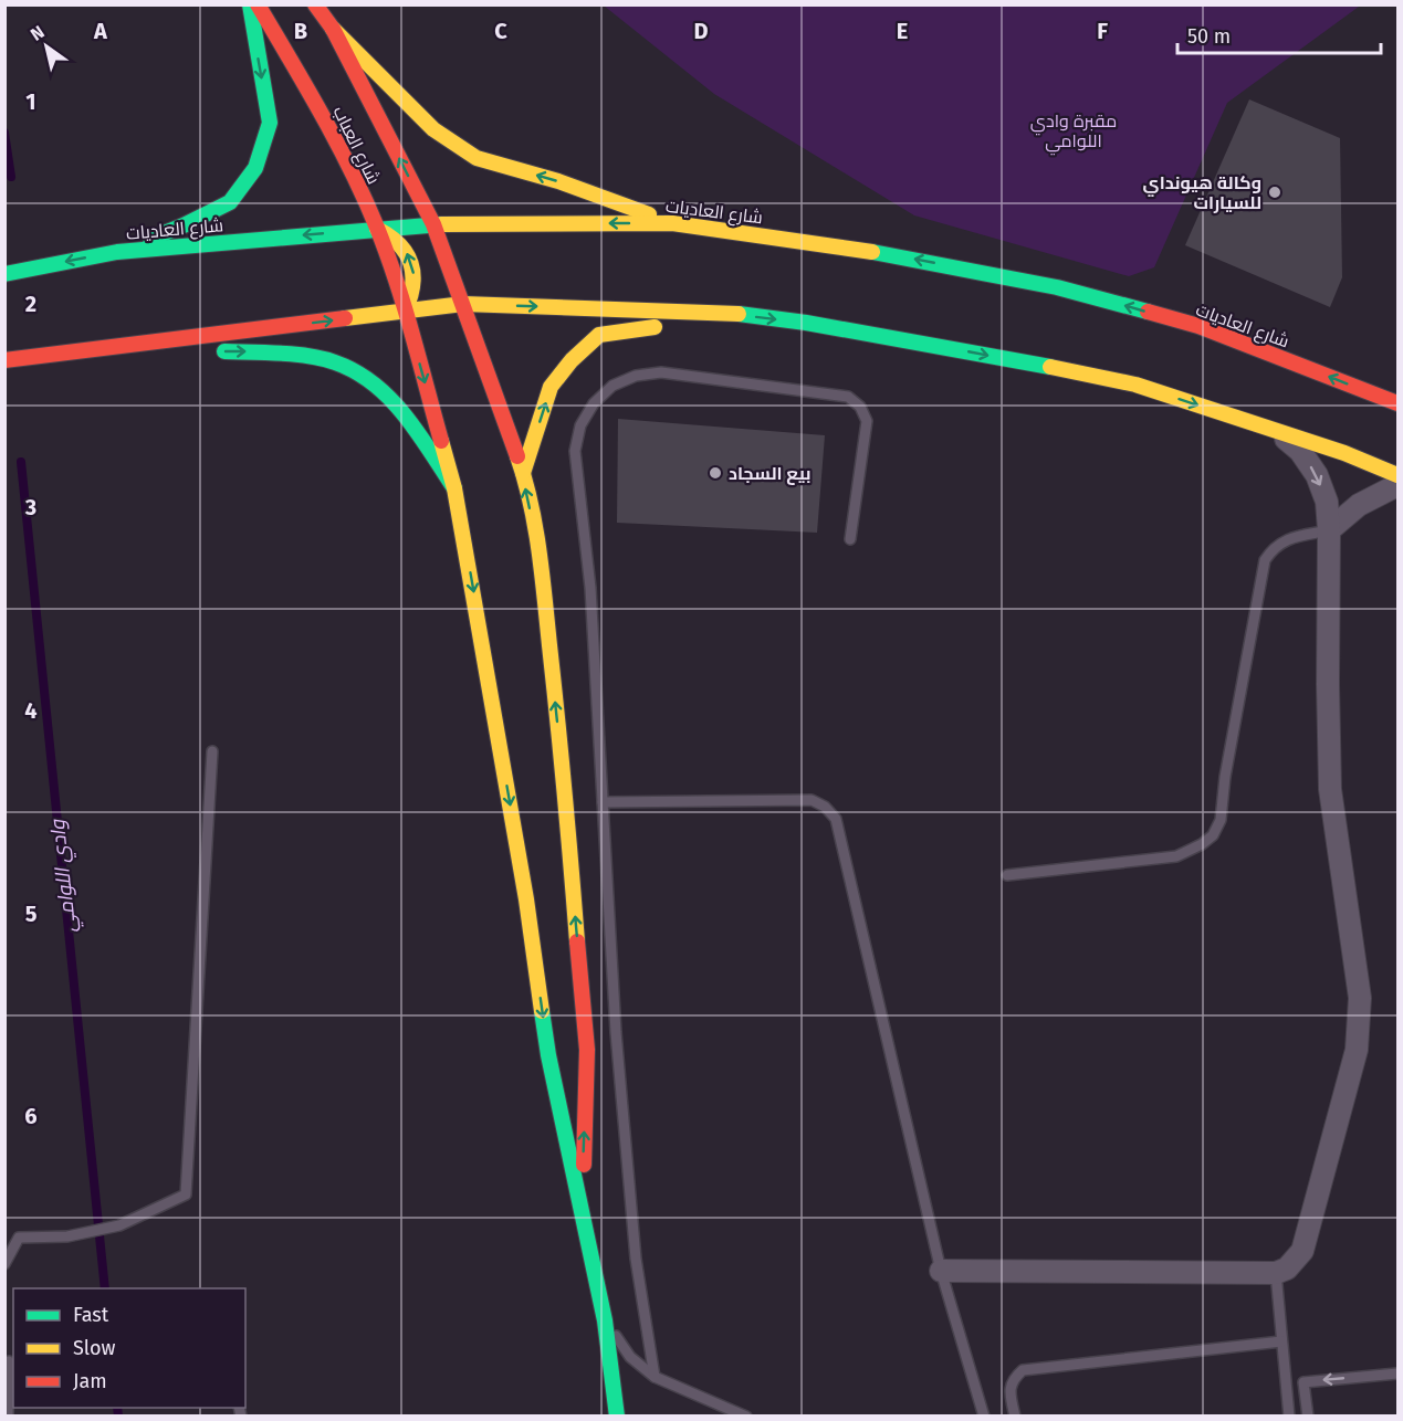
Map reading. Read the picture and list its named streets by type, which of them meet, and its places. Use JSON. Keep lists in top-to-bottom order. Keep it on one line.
{"streets":{"main road":["شارع العباب","شارع العاديات"]},"crossings":[["شارع العباب","شارع العاديات"]],"water":["وادي اللوامي"],"parks":["مقبرة وادي اللوامي"],"places":["وكالة هيونداي للسيارات","بيع السجاد"],"legend":["Fast","Slow","Jam"],"scale_bar":"50 m","north":"top left","grid":{"columns":["A","B","C","D","E","F"],"rows":["1","2","3","4","5","6"]}}
